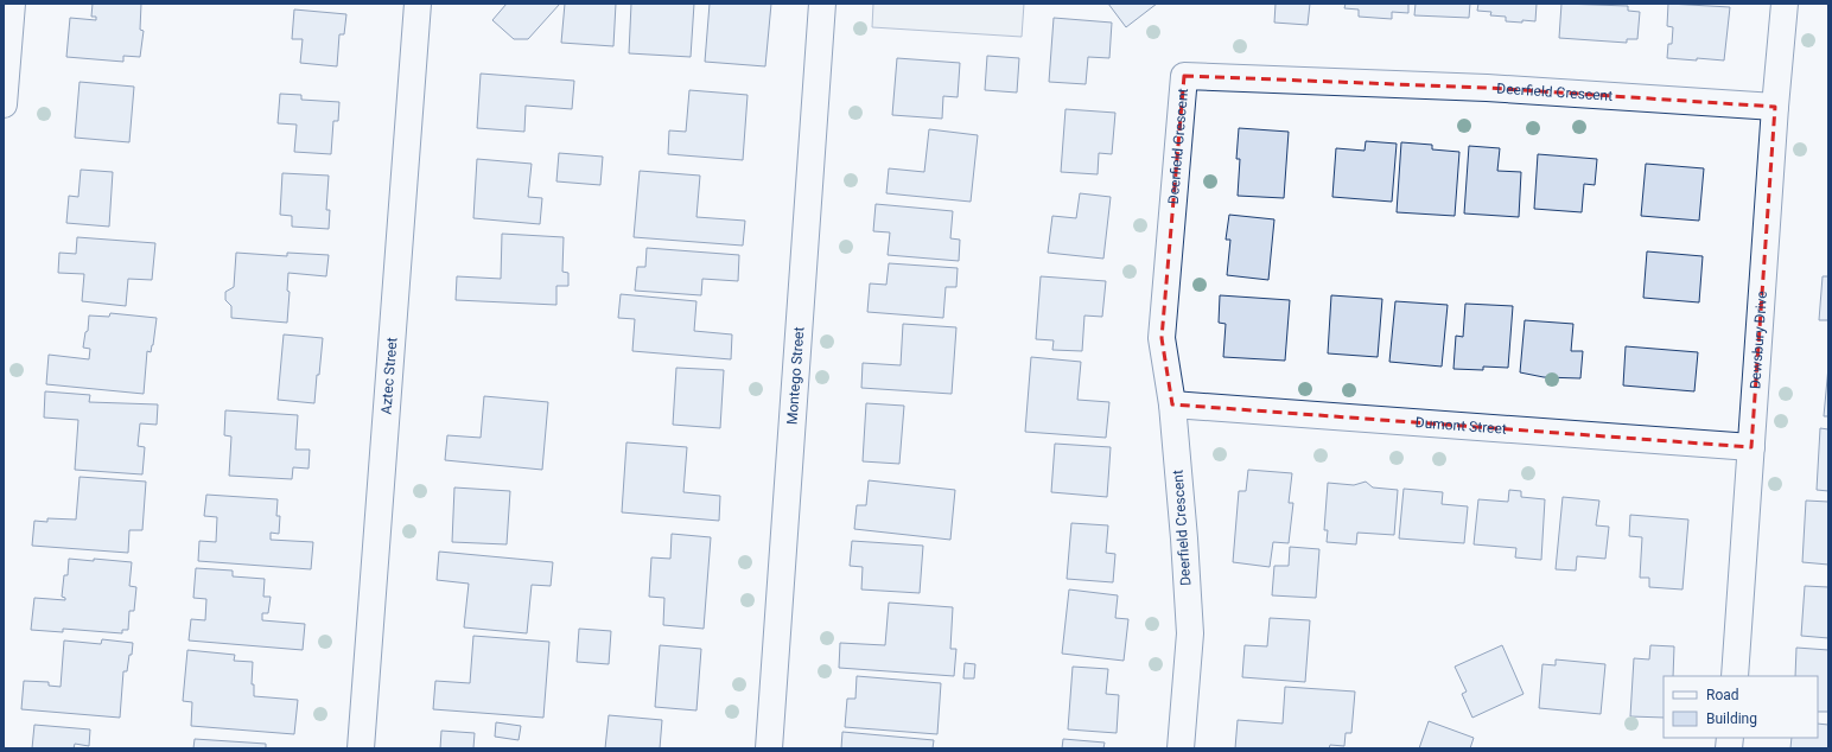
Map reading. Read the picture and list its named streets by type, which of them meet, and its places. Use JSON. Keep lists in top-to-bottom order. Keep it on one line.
{"streets":{"street":["Deerfield Crescent","Dewsbury Drive","Aztec Street","Montego Street","Dumont Street"]},"crossings":[["Deerfield Crescent","Dewsbury Drive"],["Deerfield Crescent","Dumont Street"],["Dewsbury Drive","Dumont Street"]],"legend":["Road","Building"]}
